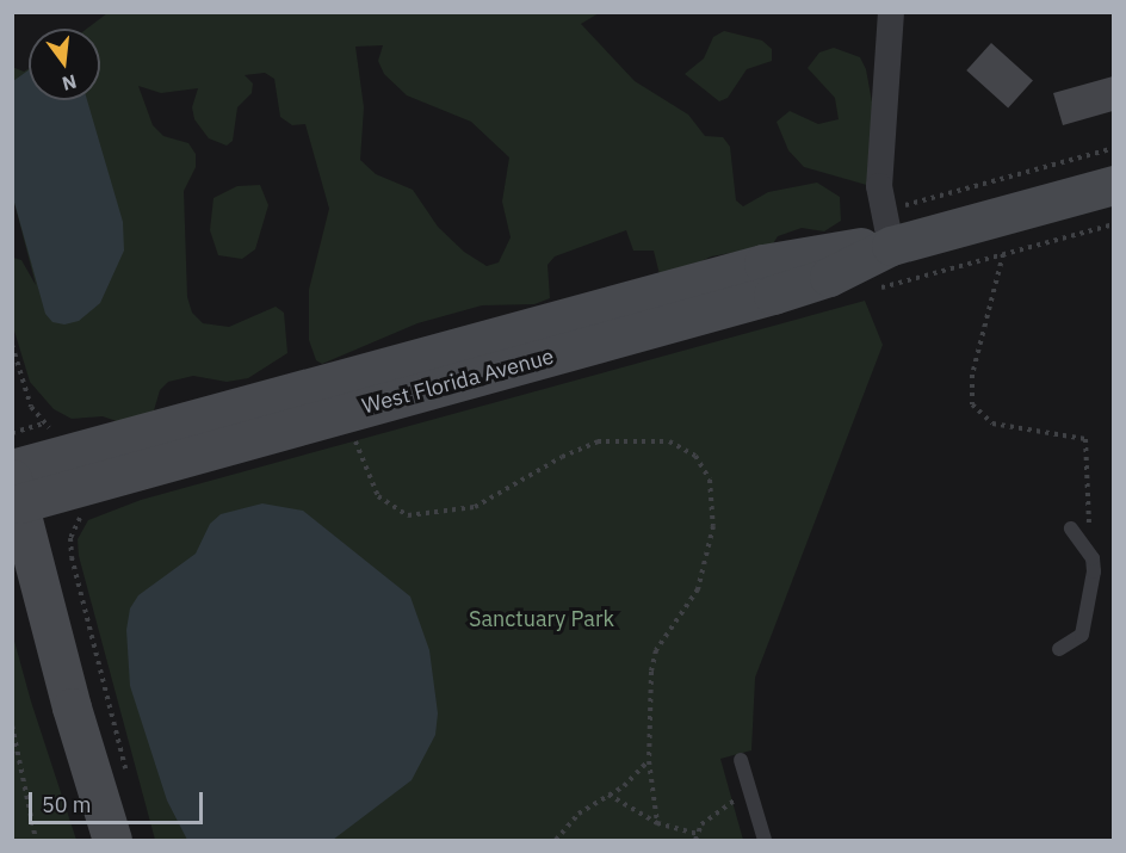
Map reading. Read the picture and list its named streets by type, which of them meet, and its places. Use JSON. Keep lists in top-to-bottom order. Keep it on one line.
{"streets":{"street":["West Florida Avenue"]},"parks":["Sanctuary Park"],"scale_bar":"50 m","north":"bottom"}
